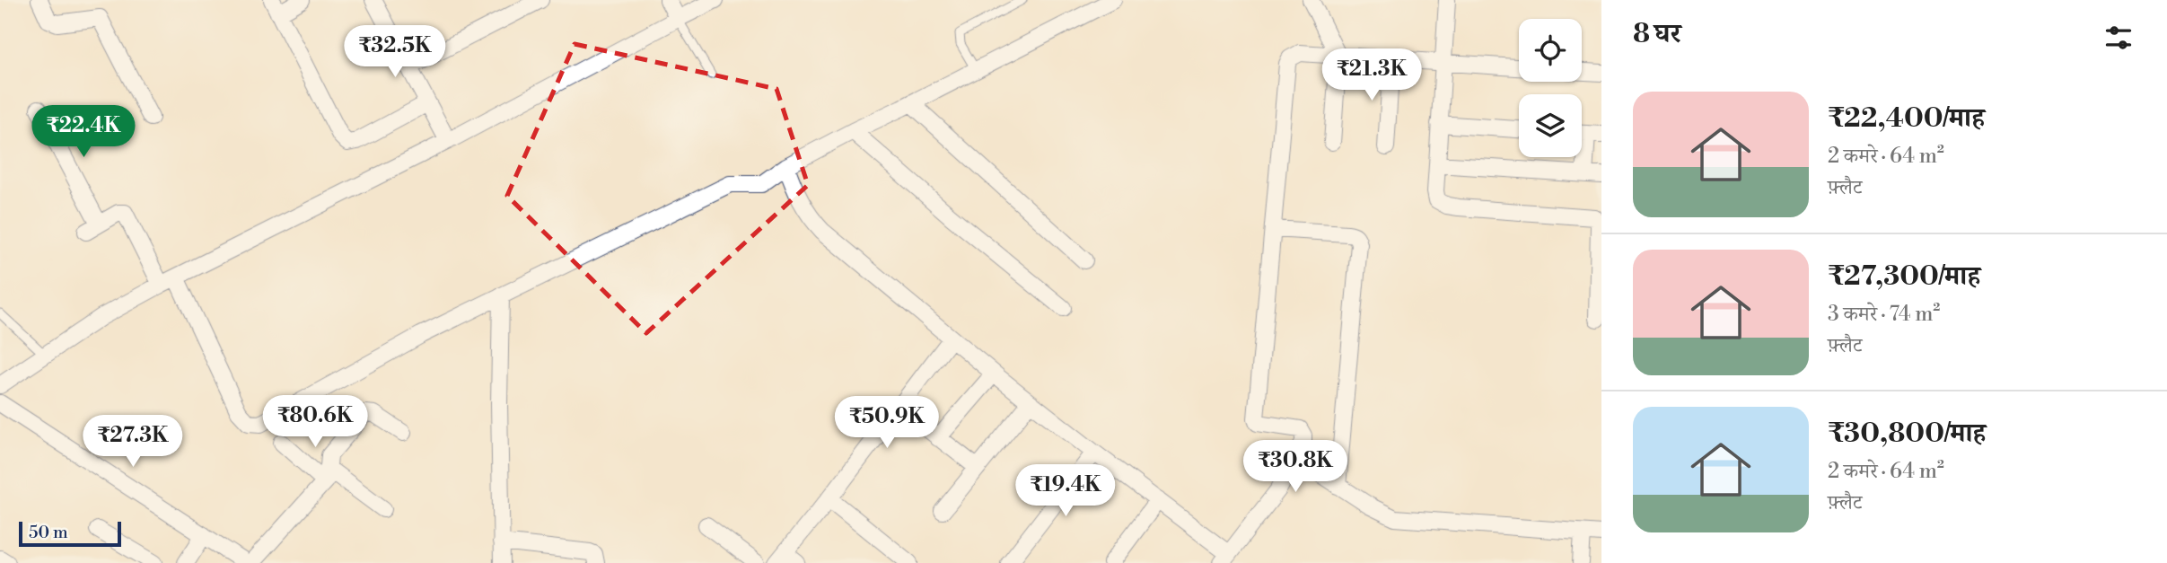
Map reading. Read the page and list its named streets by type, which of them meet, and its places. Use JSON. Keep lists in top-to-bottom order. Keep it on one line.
{"scale_bar":"50 m","page":{"heading":"8 घर","price":["₹32.5K","₹21.3K","₹22.4K","₹80.6K","₹50.9K","₹27.3K","₹30.8K","₹19.4K"],"list":[{"name":"₹22,400/माह","note":"2 कमरे · 64 m² · फ़्लैट"},{"name":"₹27,300/माह","note":"3 कमरे · 74 m² · फ़्लैट"},{"name":"₹30,800/माह","note":"2 कमरे · 64 m² · फ़्लैट"}],"scale":"50 m"}}
